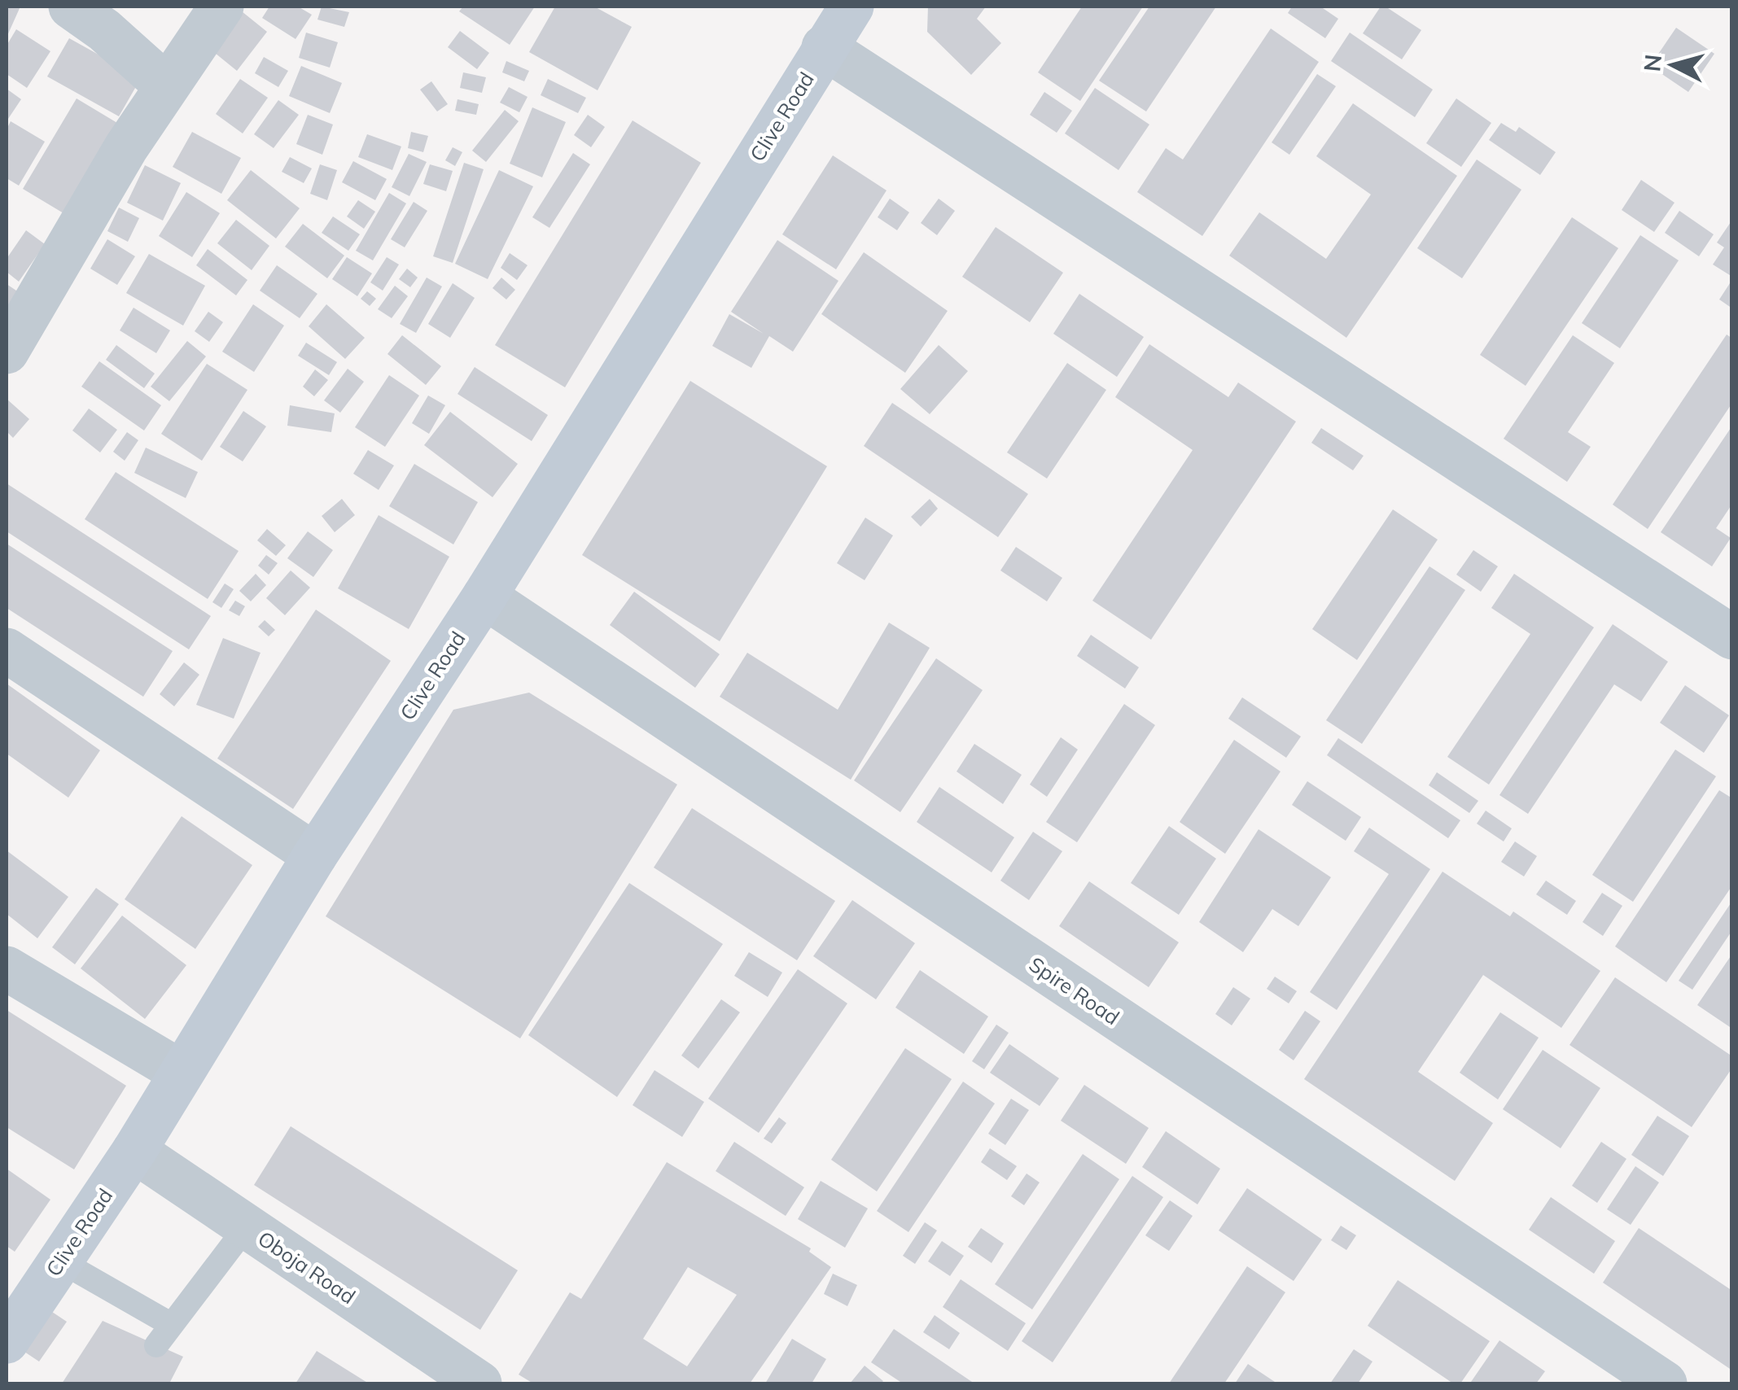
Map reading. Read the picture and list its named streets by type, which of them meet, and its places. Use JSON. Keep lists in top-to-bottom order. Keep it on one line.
{"streets":{"street":["Clive Road","Spire Road","Oboja Road"]},"crossings":[["Clive Road","Spire Road"],["Clive Road","Oboja Road"]],"north":"left"}
